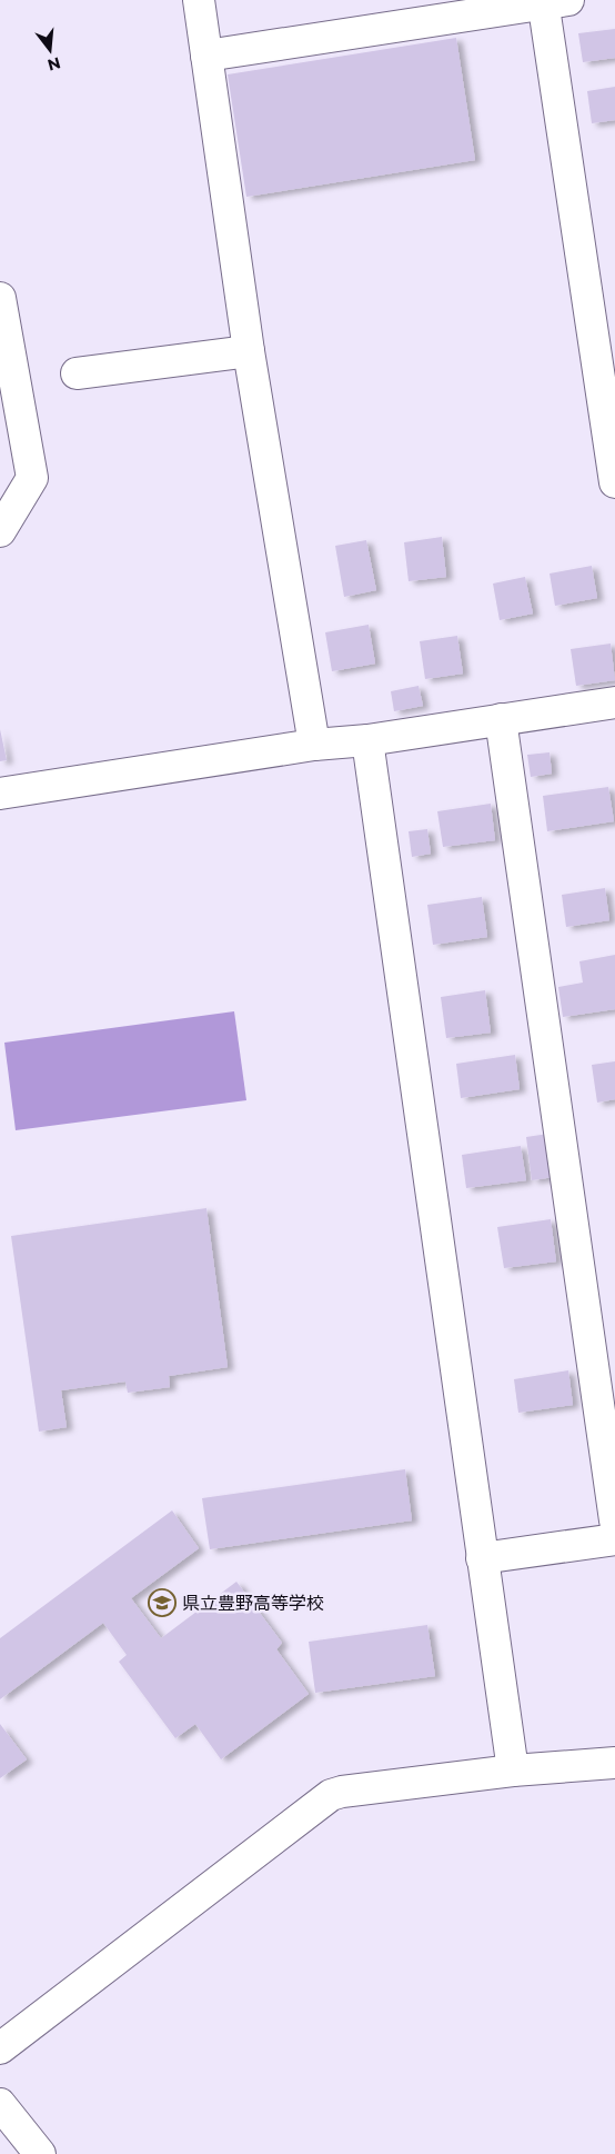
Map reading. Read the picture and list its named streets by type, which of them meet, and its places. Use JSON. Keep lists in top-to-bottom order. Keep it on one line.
{"places":{"school or university":["県立豊野高等学校"]},"north":"bottom"}
